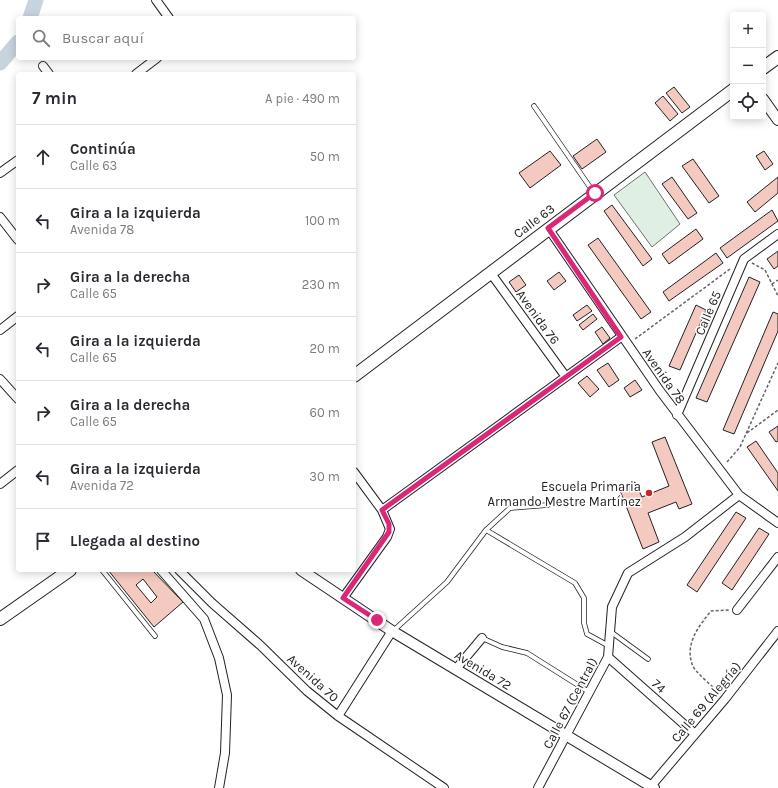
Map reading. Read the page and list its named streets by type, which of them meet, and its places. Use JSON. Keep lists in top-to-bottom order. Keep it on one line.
{"streets":{"main road":["Calle 63"],"street":["Calle 65","Avenida 76","Avenida 78","Avenida 72","Avenida 70","74","Calle 69 (Alegría)","Calle 67 (Central)"]},"crossings":[["Calle 63","Avenida 76"],["Calle 63","Avenida 78"],["Calle 65","Avenida 78"],["Avenida 78","Calle 67 (Central)"],["Avenida 72","Calle 69 (Alegría)"],["Avenida 72","Calle 67 (Central)"],["74","Calle 69 (Alegría)"],["74","Calle 67 (Central)"]],"places":["Escuela Primaria Armando Mestre Martínez"],"page":{"map_buttons":["+","−"],"search":"Buscar aquí","heading":["7 min","A pie · 490 m"],"list":[["Continúa","Calle 63","50 m"],["Gira a la izquierda","Avenida 78","100 m"],["Gira a la derecha","Calle 65","230 m"],["Gira a la izquierda","Calle 65","20 m"],["Gira a la derecha","Calle 65","60 m"],["Gira a la izquierda","Avenida 72","30 m"],"Llegada al destino"]}}
